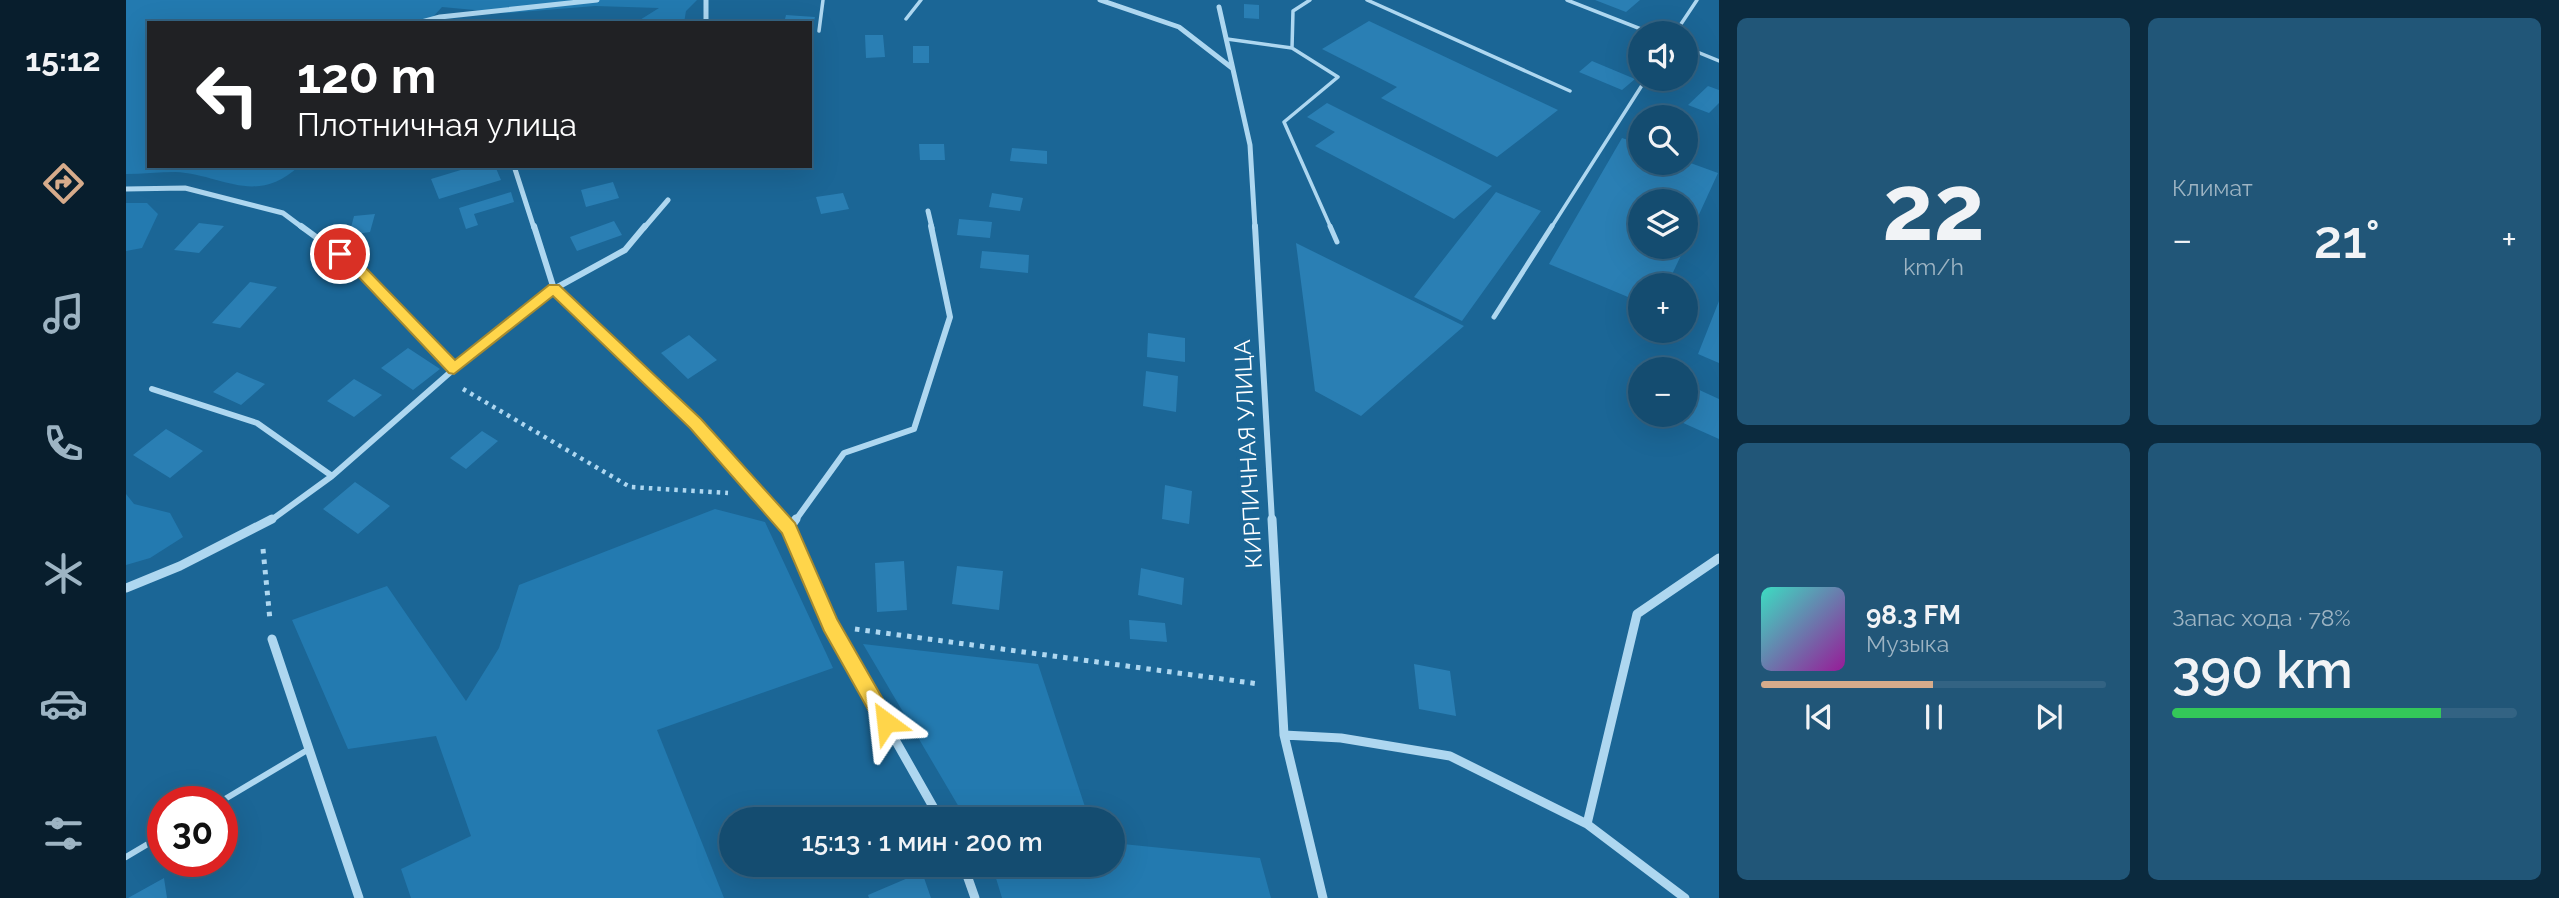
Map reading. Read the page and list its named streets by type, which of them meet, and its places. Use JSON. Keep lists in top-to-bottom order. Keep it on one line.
{"streets":{"street":["КИРПИЧНАЯ УЛИЦА"]},"page":{"tabs":"15:12","tile":[["22","km/h"],"Климат",["Запас хода · 78%","390 km"]],"map_buttons":["+","−"],"turn":["120 m","Плотничная улица"],"heat":["−","21°","+"],"song":["98.3 FM","Музыка"],"limit":"30","trip":"15:13 · 1 мин · 200 m"}}
